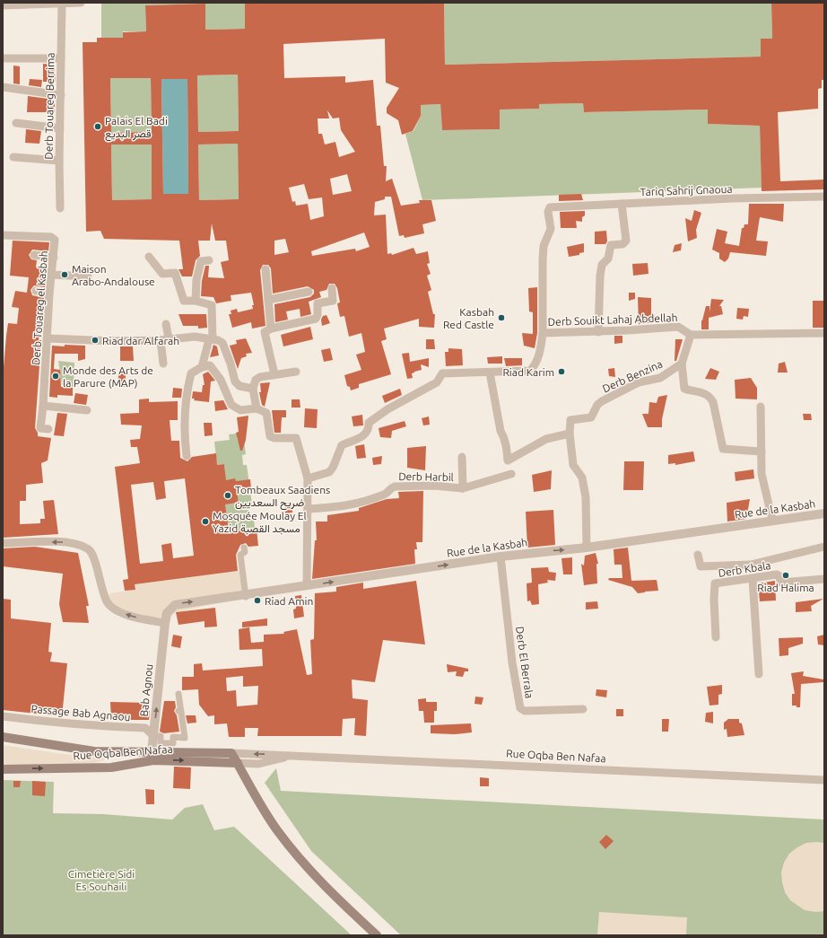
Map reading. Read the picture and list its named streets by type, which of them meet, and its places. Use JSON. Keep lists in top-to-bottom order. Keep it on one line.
{"streets":{"main road":["Rue Oqba Ben Nafaa"],"street":["Derb Touareg Berrima","Tariq Sahrij Gnaoua","Derb Touareg el Kasbah","Derb Souikt Lahaj Abdellah","Derb Benzina","Derb Harbil","Rue de la Kasbah","Derb Kbala","Derb El Berrala","Bab Agnou","Passage Bab Agnaou"]},"crossings":[["Tariq Sahrij Gnaoua","Derb Souikt Lahaj Abdellah"],["Derb Benzina","Rue de la Kasbah"],["Rue de la Kasbah","Derb El Berrala"],["Rue de la Kasbah","Bab Agnou"],["Bab Agnou","Passage Bab Agnaou"],["Bab Agnou","Rue Oqba Ben Nafaa"]],"one_way":["Rue de la Kasbah","Bab Agnou"],"parks":["Cimetière Sidi Es Souhaili"],"places":["Palais El Badi قصر البديع","Maison Arabo-Andalouse","Kasbah Red Castle","Riad dar Alfarah","Riad Karim","Monde des Arts de la Parure (MAP)","Tombeaux Saadiens ضريح السعديين","Mosquée Moulay El Yazid مسجد القصبة","Riad Halima","Riad Amin"]}
